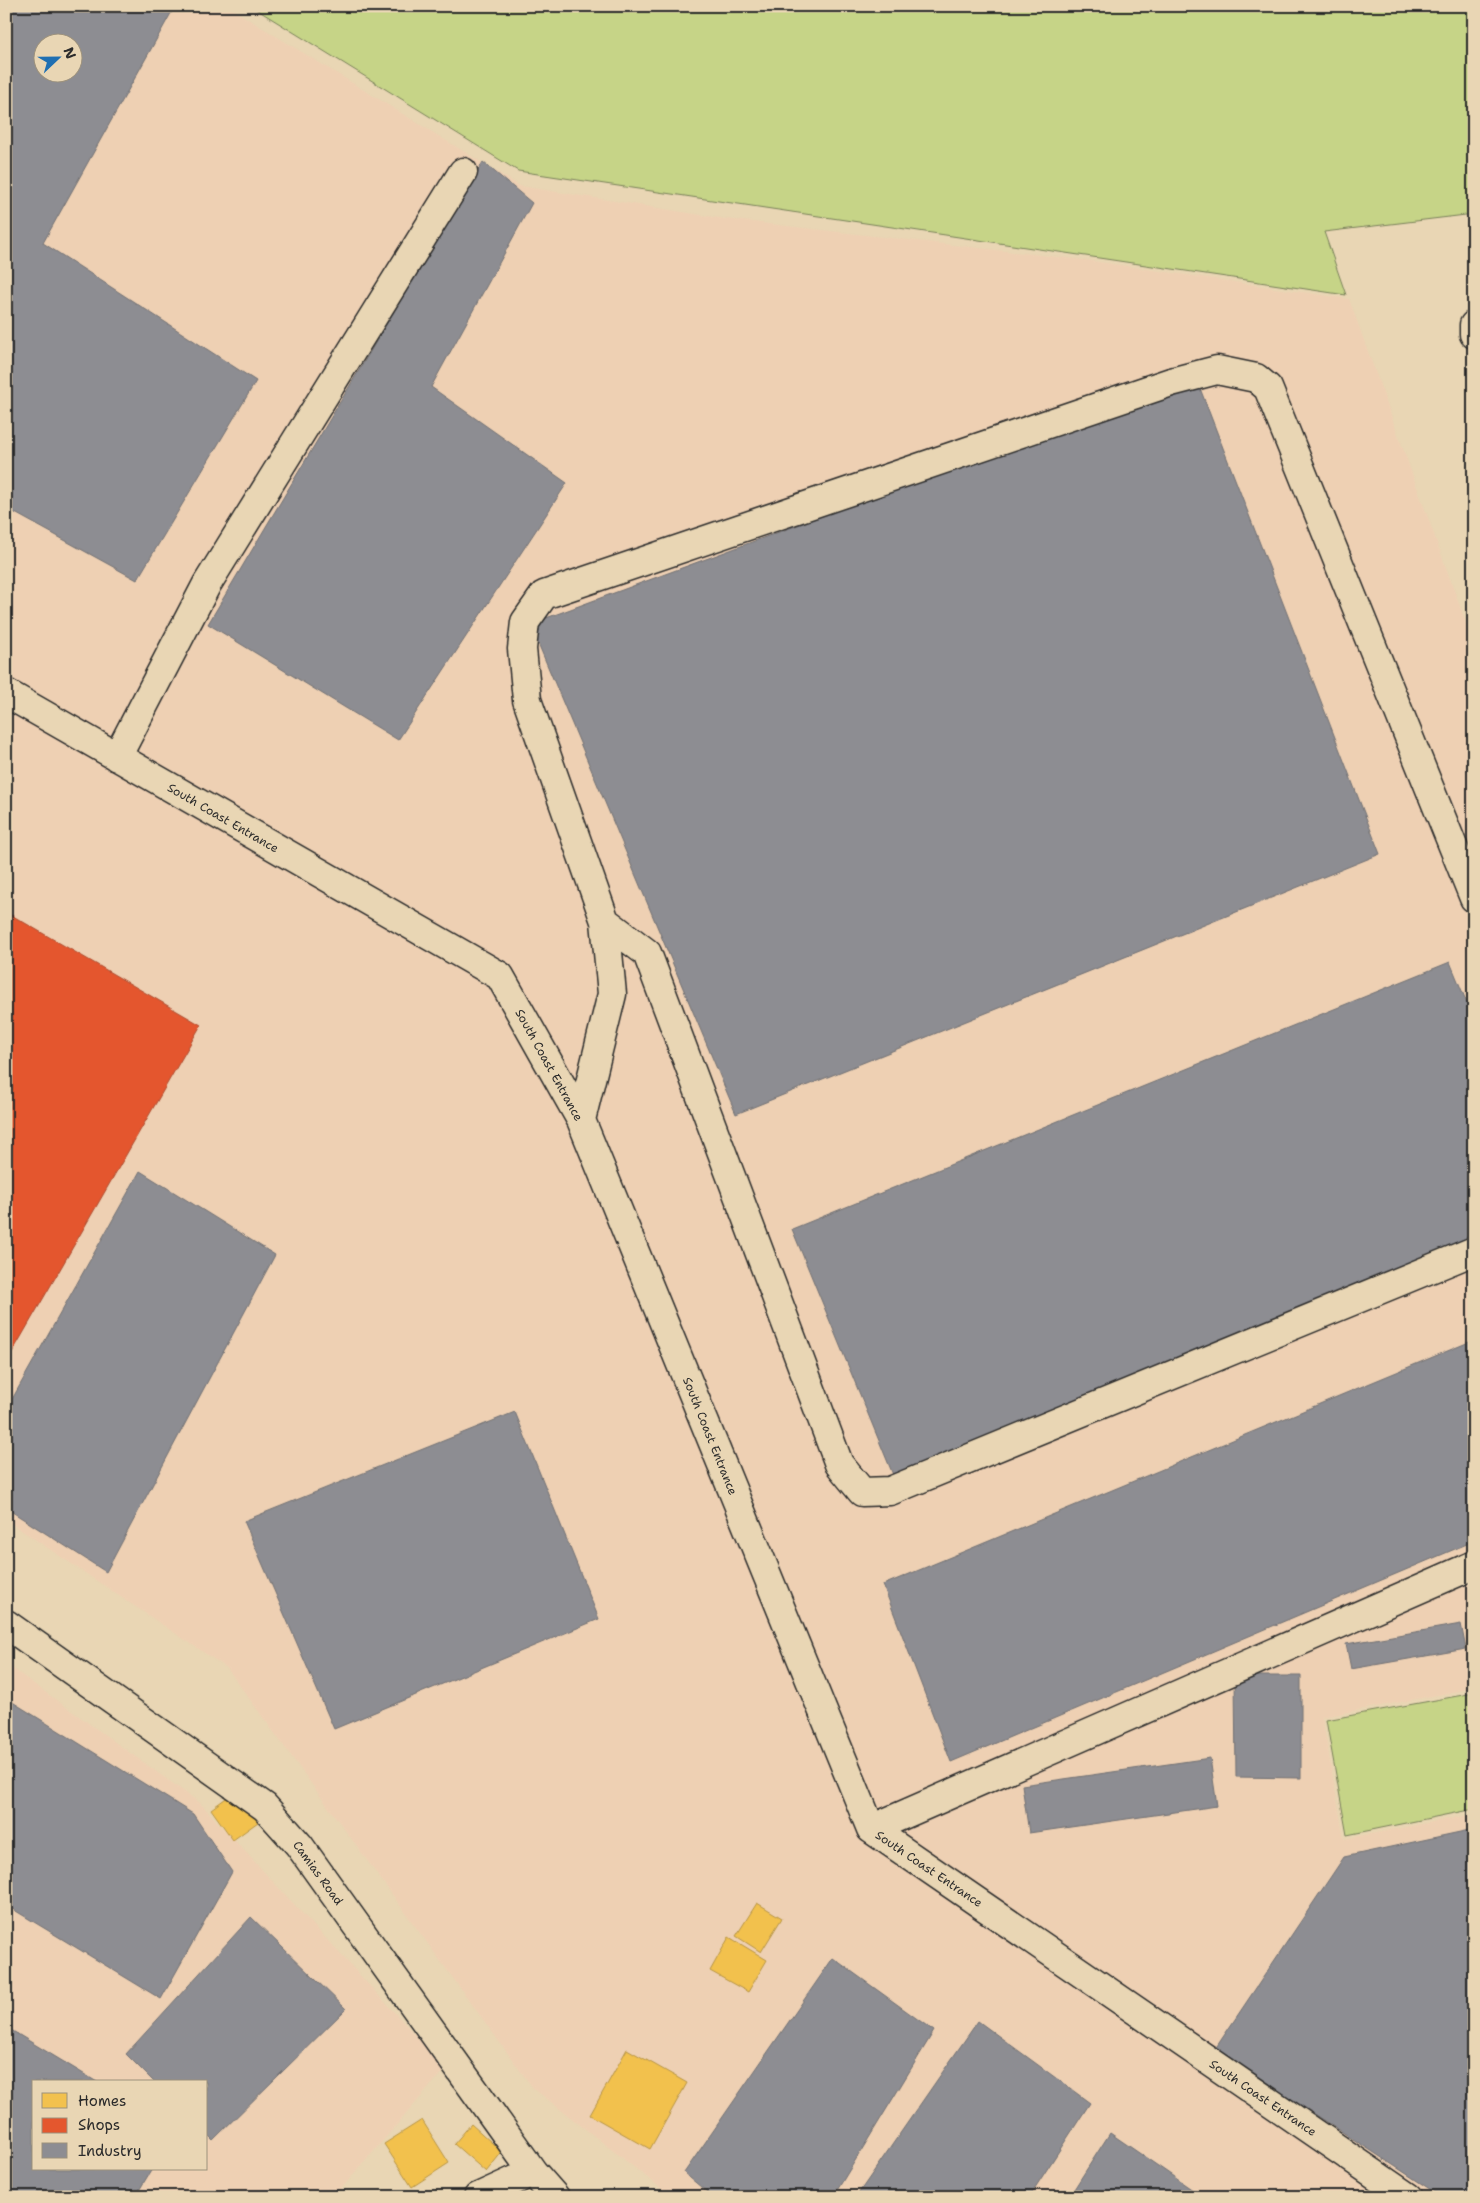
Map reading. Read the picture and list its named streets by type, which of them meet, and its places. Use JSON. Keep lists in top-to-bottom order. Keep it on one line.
{"streets":{"street":["South Coast Entrance","Camias Road"]},"legend":["Homes","Shops","Industry"],"north":"right"}
